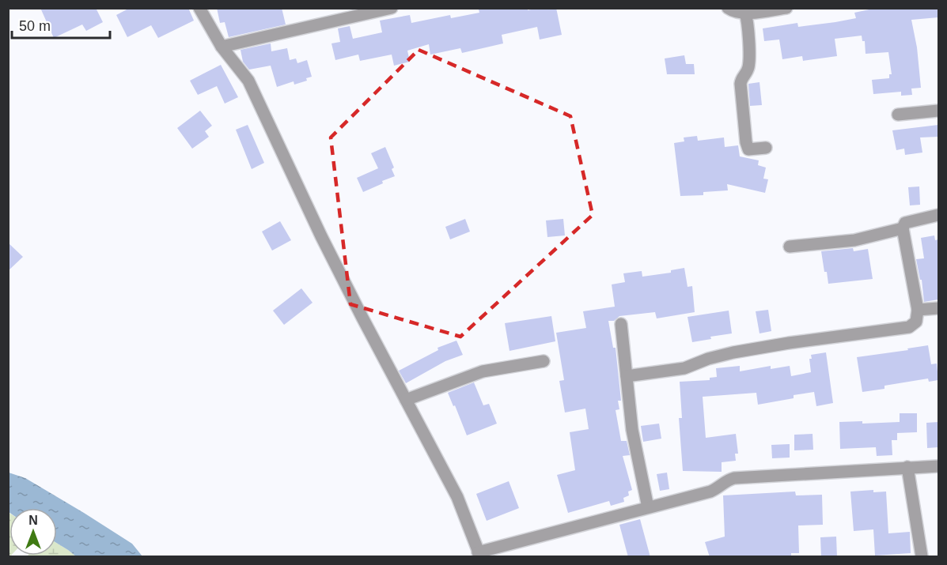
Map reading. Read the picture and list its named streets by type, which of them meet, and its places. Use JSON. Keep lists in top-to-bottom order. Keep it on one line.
{"scale_bar":"50 m","north":"top"}
